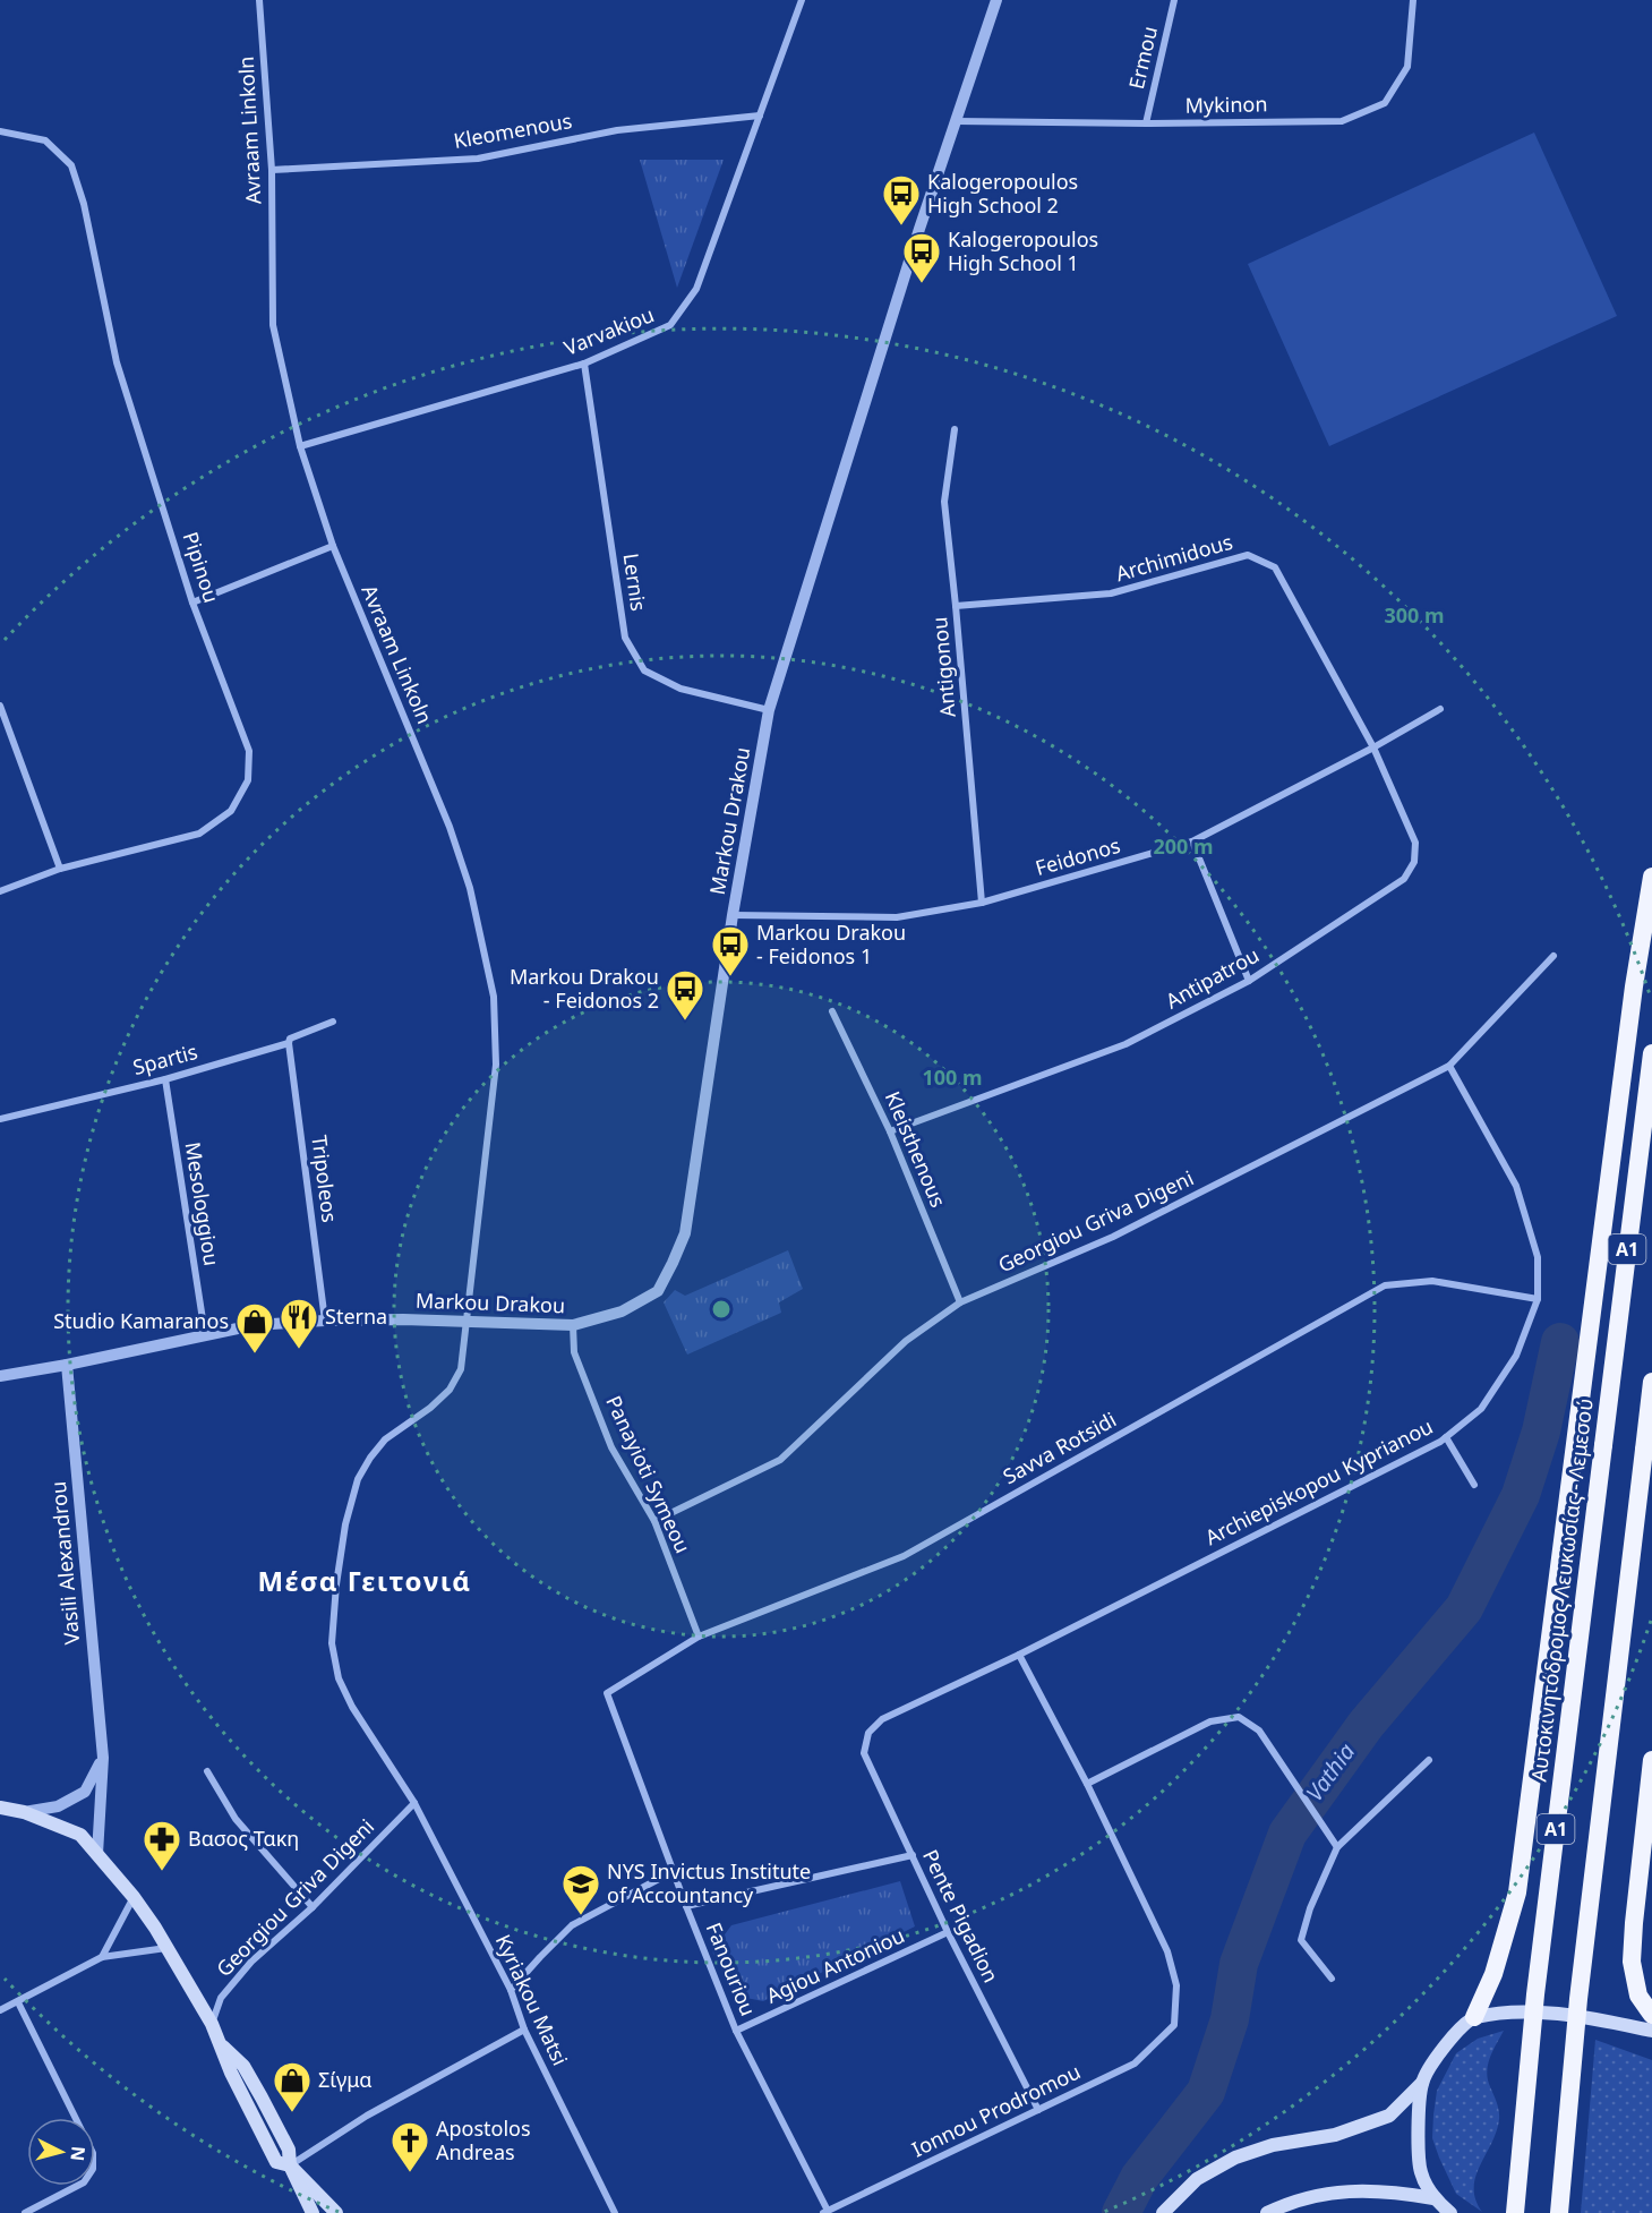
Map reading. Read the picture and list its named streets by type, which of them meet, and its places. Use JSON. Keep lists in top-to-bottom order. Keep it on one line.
{"streets":{"highway":["A1","Αυτοκινητόδρομος Λευκωσίας - Λεμεσού"],"street":["Ermou","Mykinon","Avraam Linkoln","Kleomenous","Varvakiou","Archimidous","Pipinou","Lernis","Antigonou","Markou Drakou","Feidonos","Antipatrou","Spartis","Kleisthenous","Tripoleos","Mesologgiou","Georgiou Griva Digeni","Savva Rotsidi","Panayioti Symeou","Archiepiskopou Kyprianou","Vasili Alexandrou","Pente Pigadion","Agiou Antoniou","Fanouriou","Kyriakou Matsi","Ionnou Prodromou"]},"crossings":[["Ermou","Mykinon"],["Mykinon","Markou Drakou"],["Avraam Linkoln","Kleomenous"],["Avraam Linkoln","Varvakiou"],["Avraam Linkoln","Markou Drakou"],["Avraam Linkoln","Georgiou Griva Digeni"],["Avraam Linkoln","Kyriakou Matsi"],["Kleomenous","Varvakiou"],["Varvakiou","Lernis"],["Archimidous","Antigonou"],["Archimidous","Feidonos"],["Archimidous","Antipatrou"],["Lernis","Markou Drakou"],["Antigonou","Feidonos"],["Markou Drakou","Feidonos"],["Markou Drakou","Tripoleos"],["Markou Drakou","Mesologgiou"],["Markou Drakou","Panayioti Symeou"],["Markou Drakou","Vasili Alexandrou"],["Feidonos","Antipatrou"],["Antipatrou","Kleisthenous"],["Spartis","Tripoleos"],["Spartis","Mesologgiou"],["Kleisthenous","Georgiou Griva Digeni"],["Georgiou Griva Digeni","Panayioti Symeou"],["Georgiou Griva Digeni","Archiepiskopou Kyprianou"],["Georgiou Griva Digeni","Kyriakou Matsi"],["Savva Rotsidi","Panayioti Symeou"],["Savva Rotsidi","Archiepiskopou Kyprianou"],["Savva Rotsidi","Fanouriou"],["Archiepiskopou Kyprianou","Pente Pigadion"],["Pente Pigadion","Agiou Antoniou"],["Pente Pigadion","Ionnou Prodromou"],["Agiou Antoniou","Fanouriou"],["Fanouriou","Ionnou Prodromou"]],"districts":["Μέσα Γειτονιά"],"water":["Vathia"],"places":{"bus stop":["Kalogeropoulos High School 2","Kalogeropoulos High School 1","Markou Drakou - Feidonos 1","Markou Drakou - Feidonos 2"],"restaurant":["Sterna"],"shop":["Studio Kamaranos","Σίγμα"],"pharmacy":["Βασος Τακη"],"school or university":["NYS Invictus Institute of Accountancy"],"church":["Apostolos Andreas"]},"north":"right","rings":["300 m","200 m","100 m"]}
